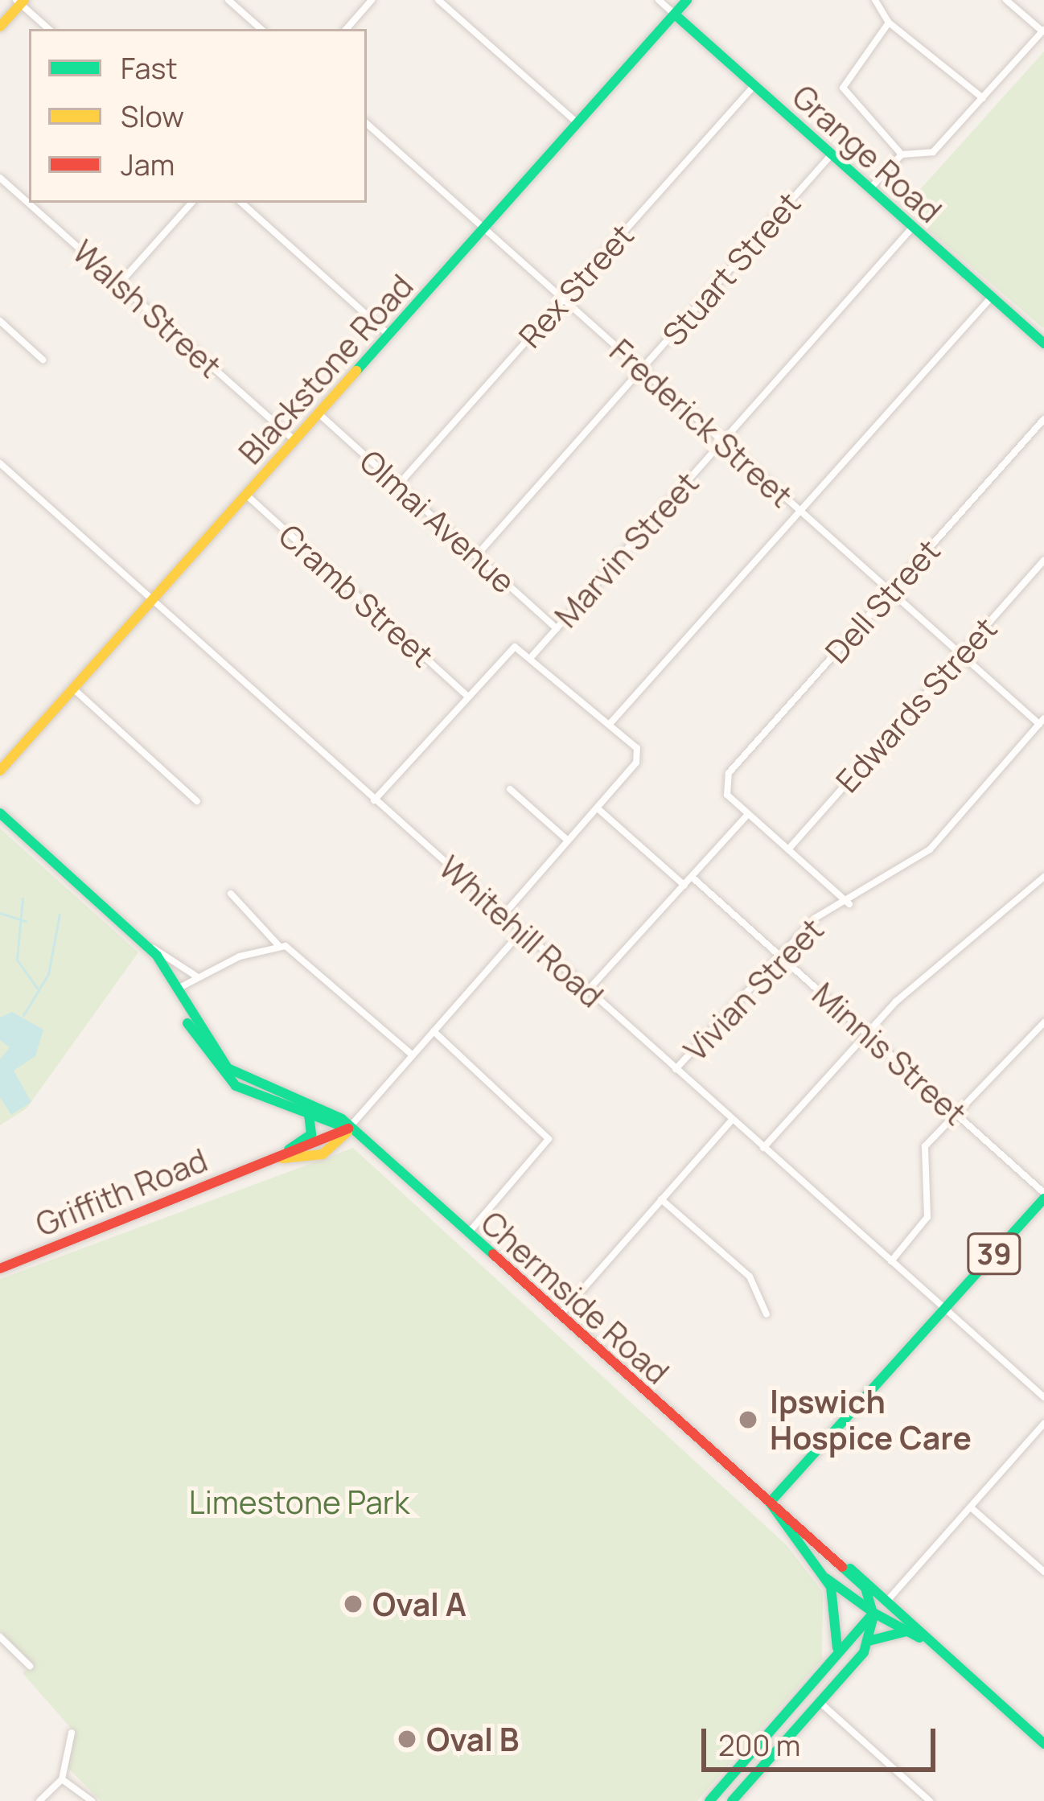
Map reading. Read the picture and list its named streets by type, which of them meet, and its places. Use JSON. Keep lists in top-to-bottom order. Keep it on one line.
{"streets":{"main road":["Grange Road","Blackstone Road","Griffith Road","39","Chermside Road"],"street":["Stuart Street","Rex Street","Walsh Street","Frederick Street","Olmai Avenue","Marvin Street","Cramb Street","Dell Street","Edwards Street","Whitehill Road","Vivian Street","Minnis Street"]},"crossings":[["Grange Road","Stuart Street"],["Grange Road","Rex Street"],["Grange Road","Blackstone Road"],["Grange Road","Marvin Street"],["Stuart Street","Frederick Street"],["Stuart Street","Olmai Avenue"],["Rex Street","Frederick Street"],["Rex Street","Olmai Avenue"],["Walsh Street","Blackstone Road"],["Blackstone Road","Frederick Street"],["Blackstone Road","Olmai Avenue"],["Blackstone Road","Cramb Street"],["Blackstone Road","Whitehill Road"],["Frederick Street","Marvin Street"],["Frederick Street","Dell Street"],["Frederick Street","Edwards Street"],["Frederick Street","Vivian Street"],["Olmai Avenue","Marvin Street"],["Whitehill Road","Vivian Street"],["Whitehill Road","Griffith Road"],["Whitehill Road","39"],["Vivian Street","Minnis Street"],["Minnis Street","39"],["Griffith Road","Chermside Road"],["39","Chermside Road"]],"parks":["Limestone Park"],"places":["Ipswich Hospice Care","Oval A","Oval B"],"legend":["Fast","Slow","Jam"],"scale_bar":"200 m"}
